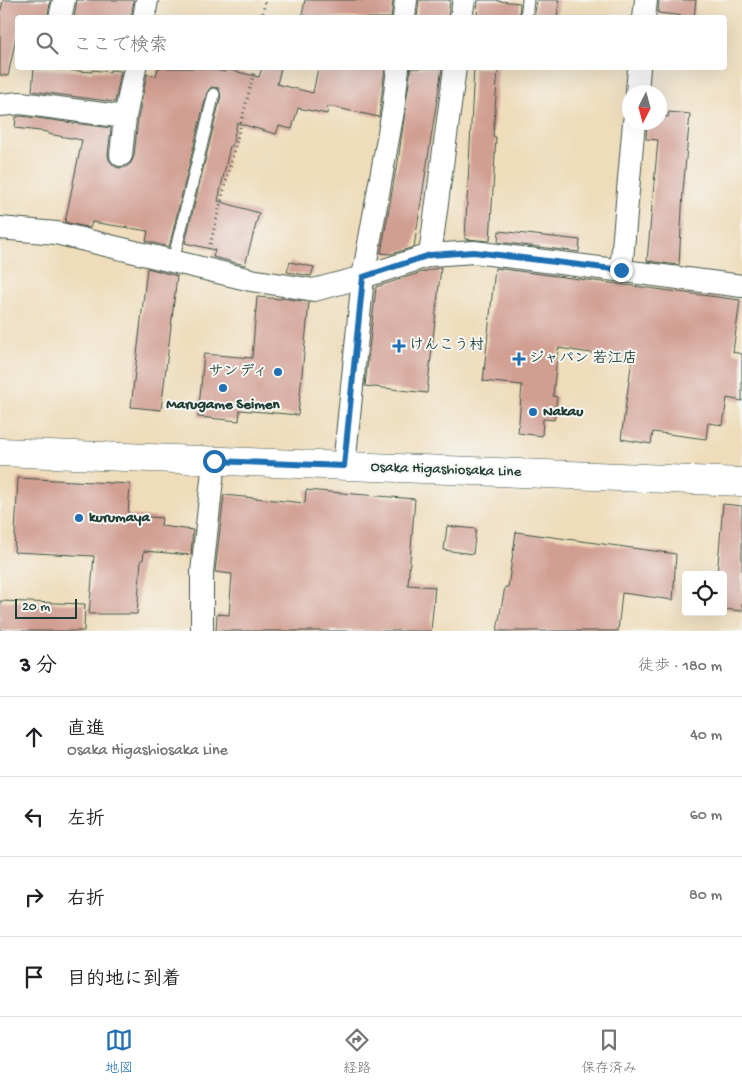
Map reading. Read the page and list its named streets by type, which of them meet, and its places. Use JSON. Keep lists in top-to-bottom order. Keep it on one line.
{"streets":{"main road":["Osaka Higashiosaka Line"]},"places":{"health":["けんこう村","ジャパン 若江店"],"other":["サンディ","Marugame Seimen","Nakau","kurumaya"]},"scale_bar":"20 m","north":"bottom","page":{"search":"ここで検索","scale":"20 m","heading":["3 分","徒歩 · 180 m"],"list":[["直進","Osaka Higashiosaka Line","40 m"],["左折","60 m"],["右折","80 m"],"目的地に到着"],"nav":["地図","経路","保存済み"]}}
